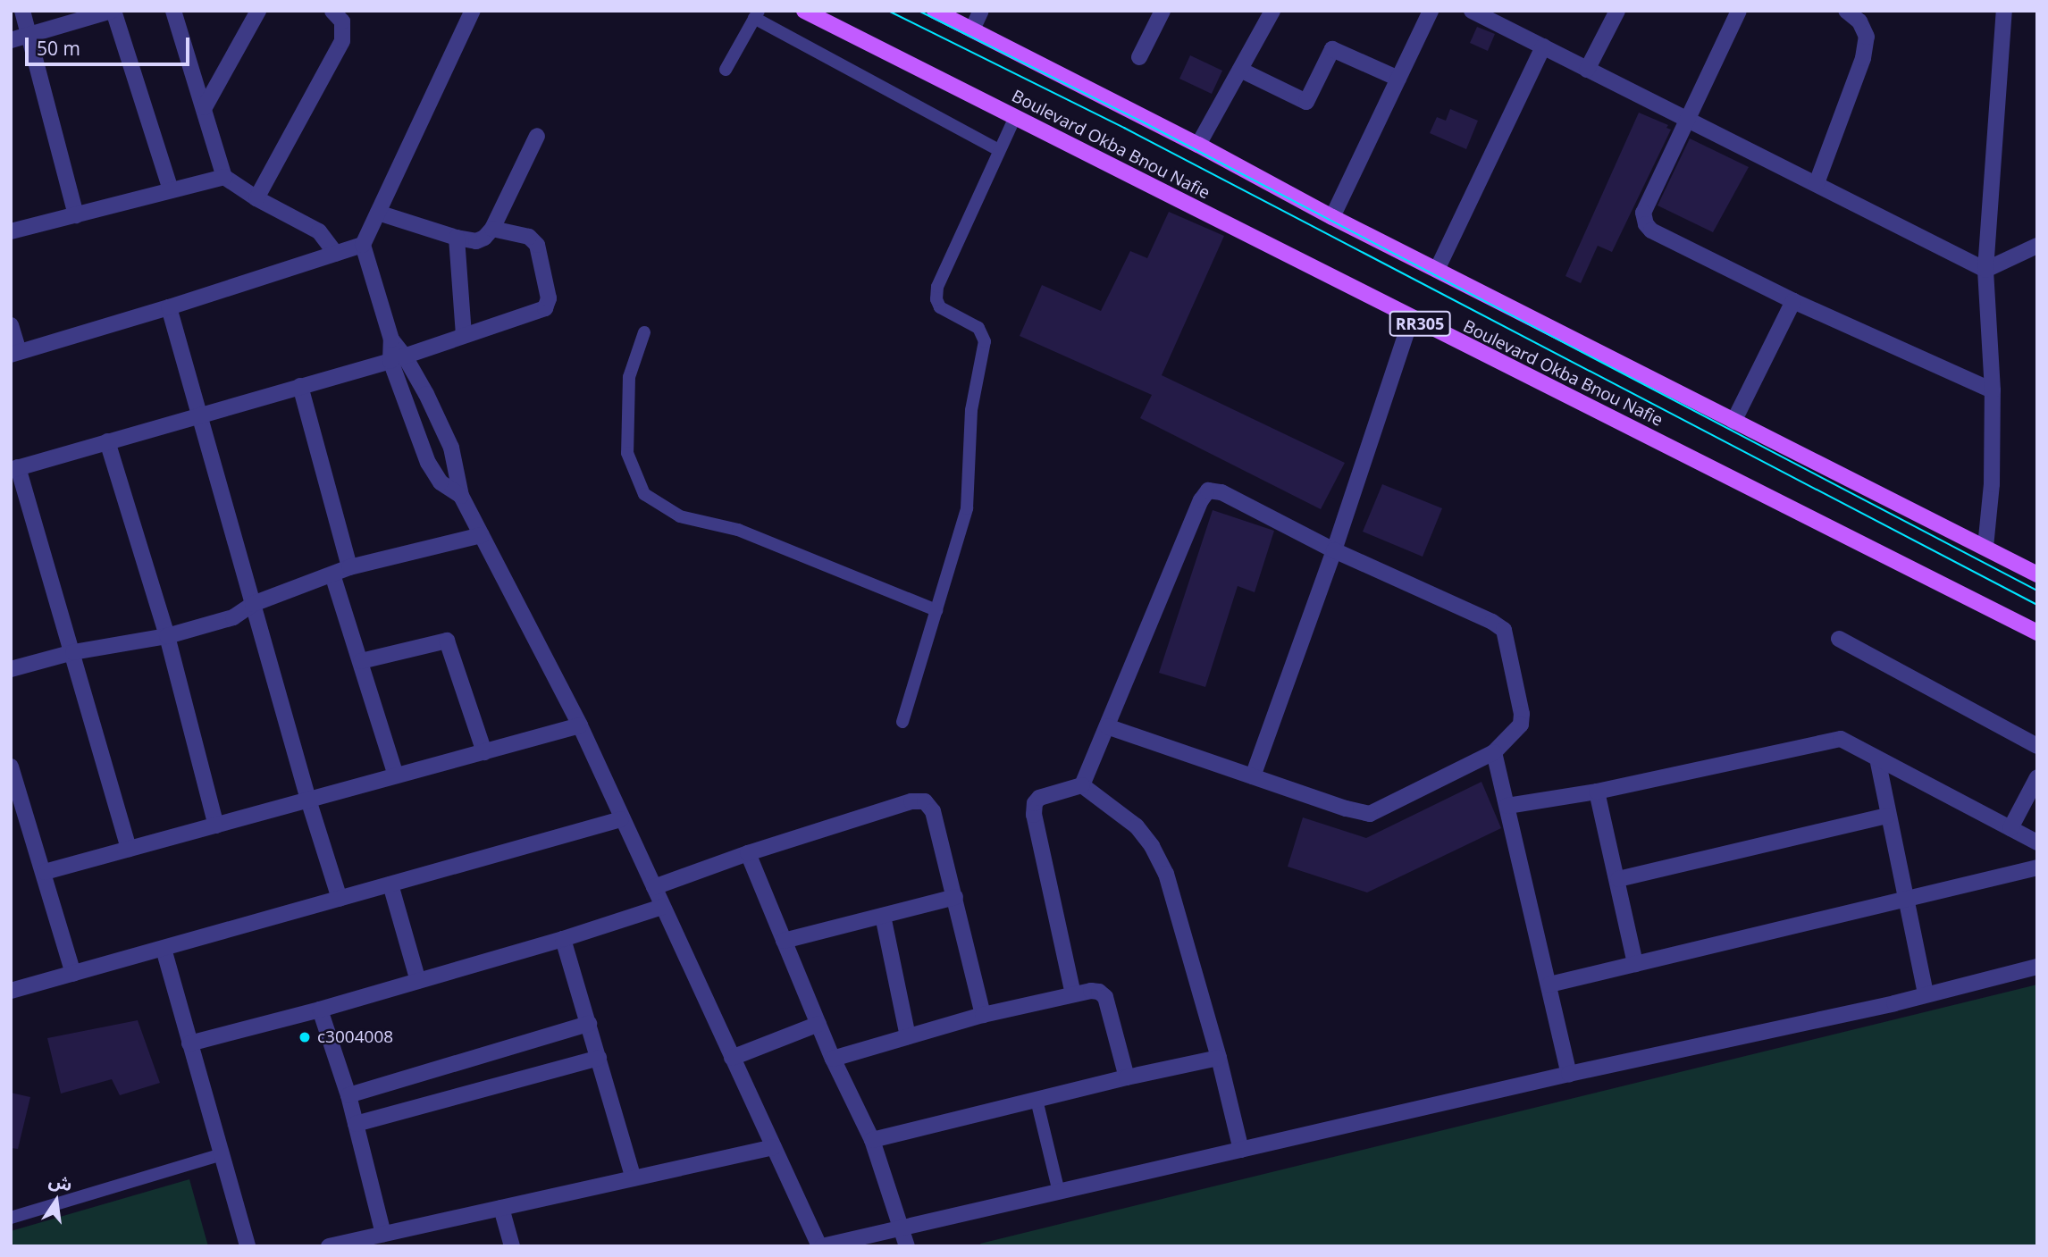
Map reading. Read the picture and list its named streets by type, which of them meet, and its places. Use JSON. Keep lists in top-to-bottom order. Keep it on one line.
{"streets":{"main road":["Boulevard Okba Bnou Nafie","RR305"]},"places":["c3004008"],"scale_bar":"50 m","north":"top"}
